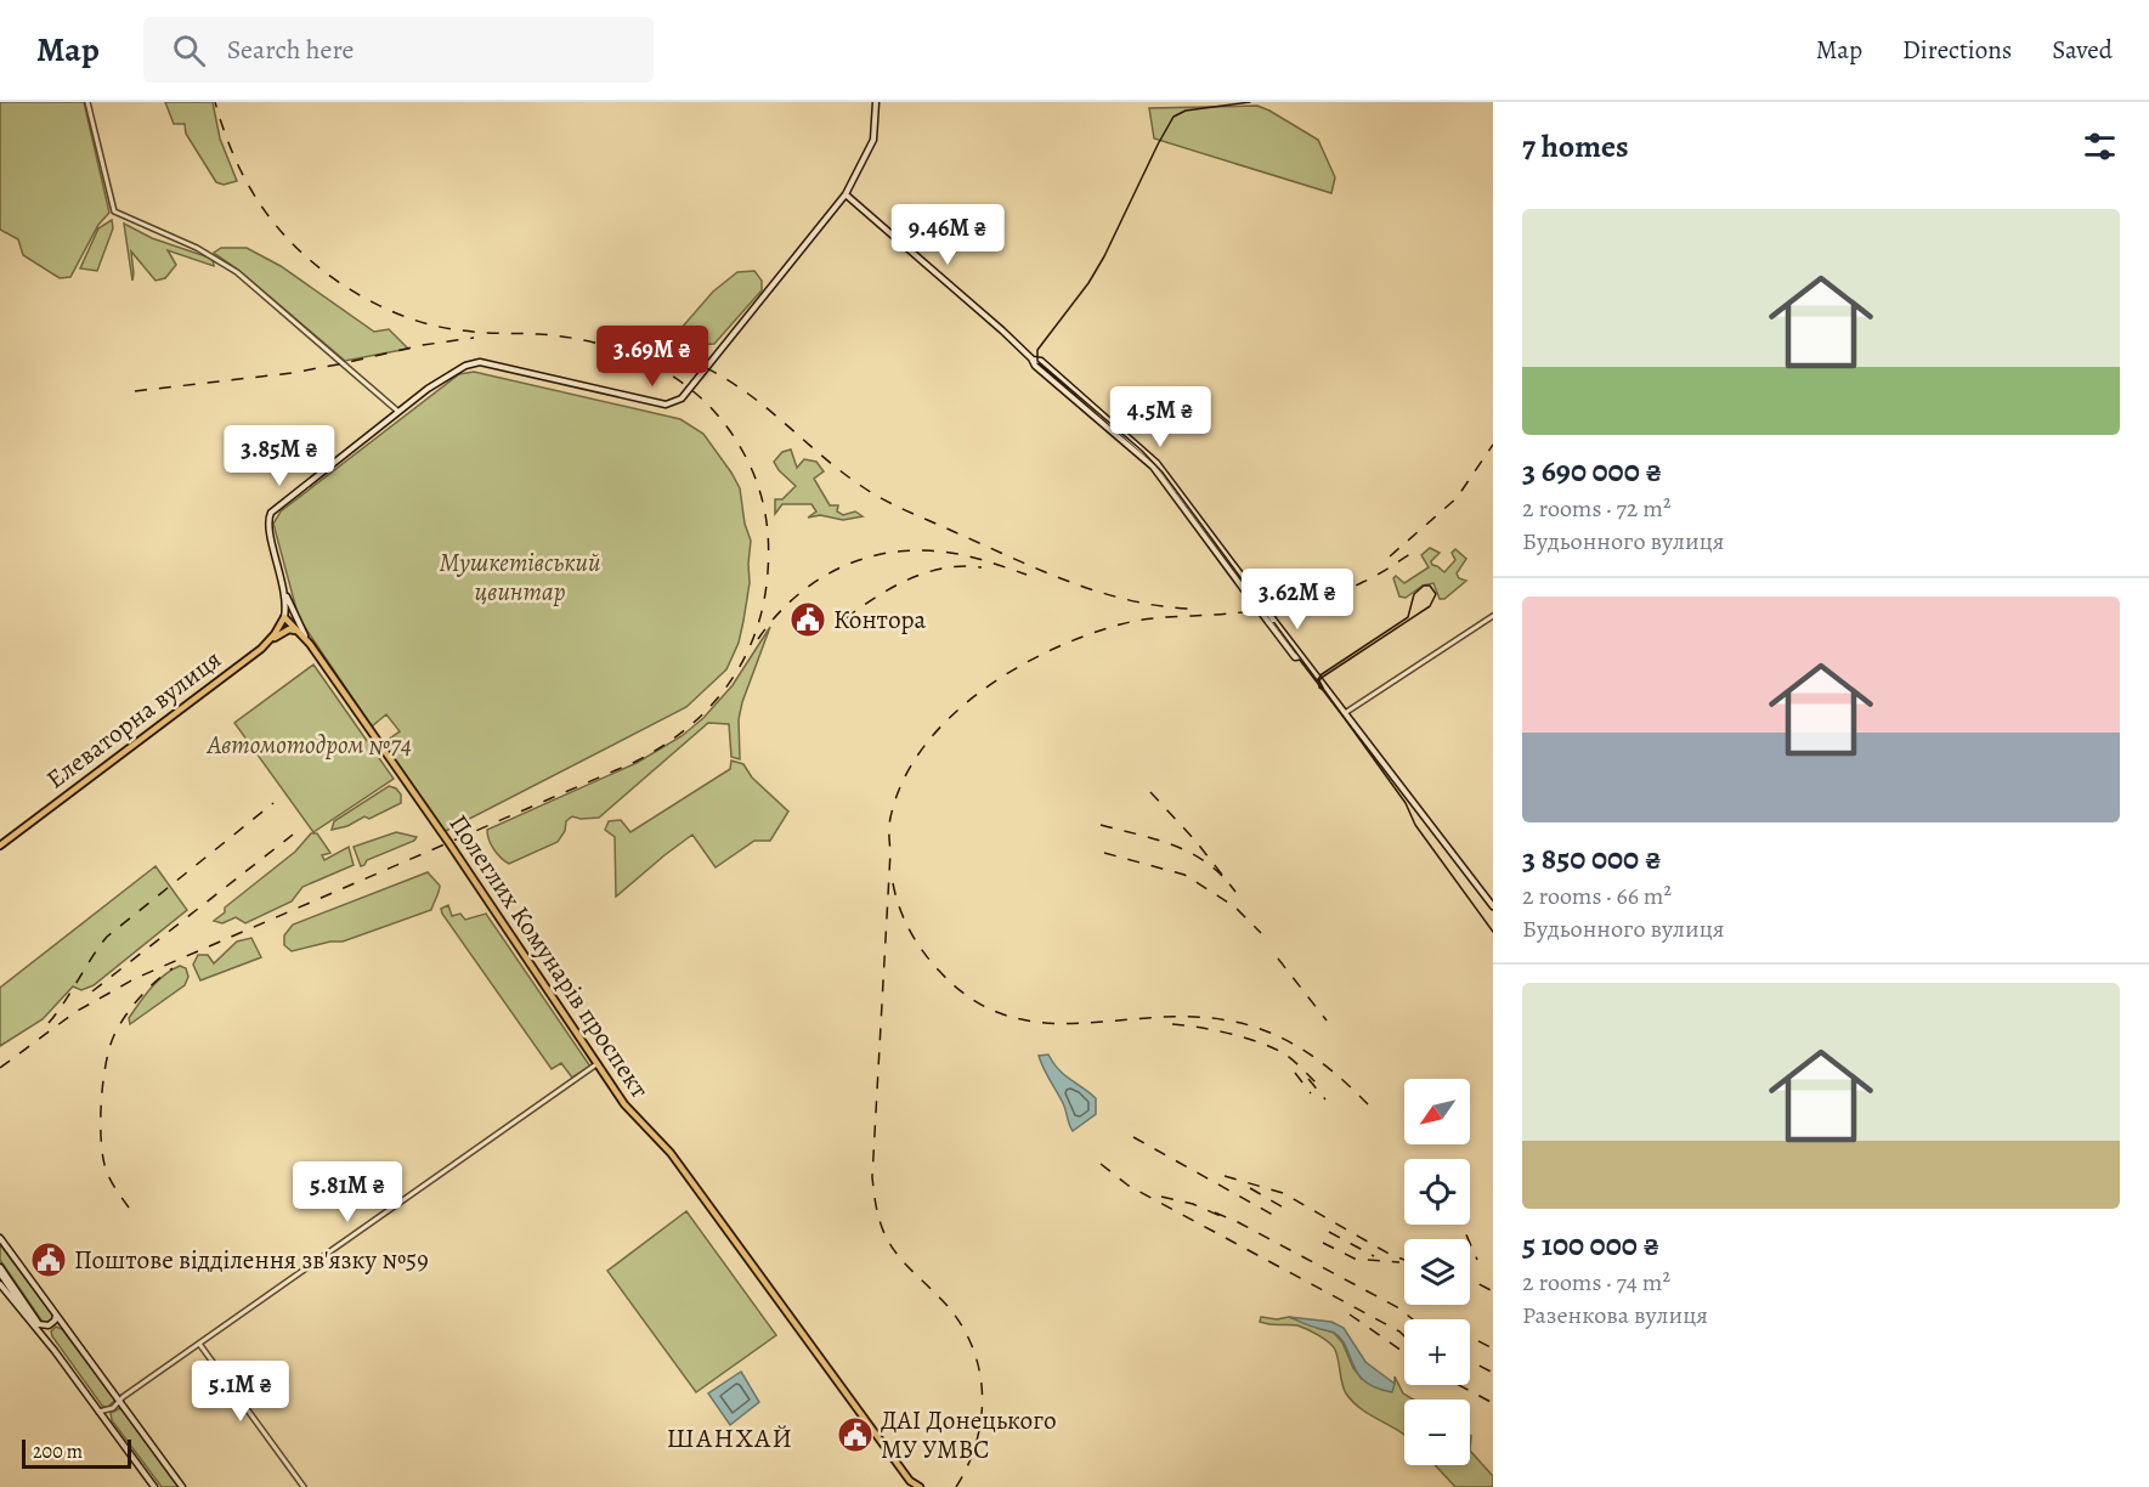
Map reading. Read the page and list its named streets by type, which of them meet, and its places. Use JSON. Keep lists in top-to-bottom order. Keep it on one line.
{"streets":{"main road":["Елеваторна вулиця","Полеглих Комунарів проспект"]},"crossings":[["Елеваторна вулиця","Полеглих Комунарів проспект"]],"districts":["ШАНХАЙ"],"parks":["Мушкетівський цвинтар","Автомотодром №74"],"places":{"public building":["Контора","Поштове відділення зв'язку №59","ДАІ Донецького МУ УМВС"]},"scale_bar":"200 m","north":"bottom left","page":{"header":"Map","search":"Search here","nav":["Map","Directions","Saved"],"heading":"7 homes","list":[{"name":"3 690 000 ₴","note":"2 rooms · 72 m² · Будьонного вулиця"},{"name":"3 850 000 ₴","note":"2 rooms · 66 m² · Будьонного вулиця"},{"name":"5 100 000 ₴","note":"2 rooms · 74 m² · Разенкова вулиця"}],"price":["9.46M ₴","3.69M ₴","4.5M ₴","3.85M ₴","3.62M ₴","5.81M ₴","5.1M ₴"],"map_buttons":["+","−"],"scale":"200 m"}}
